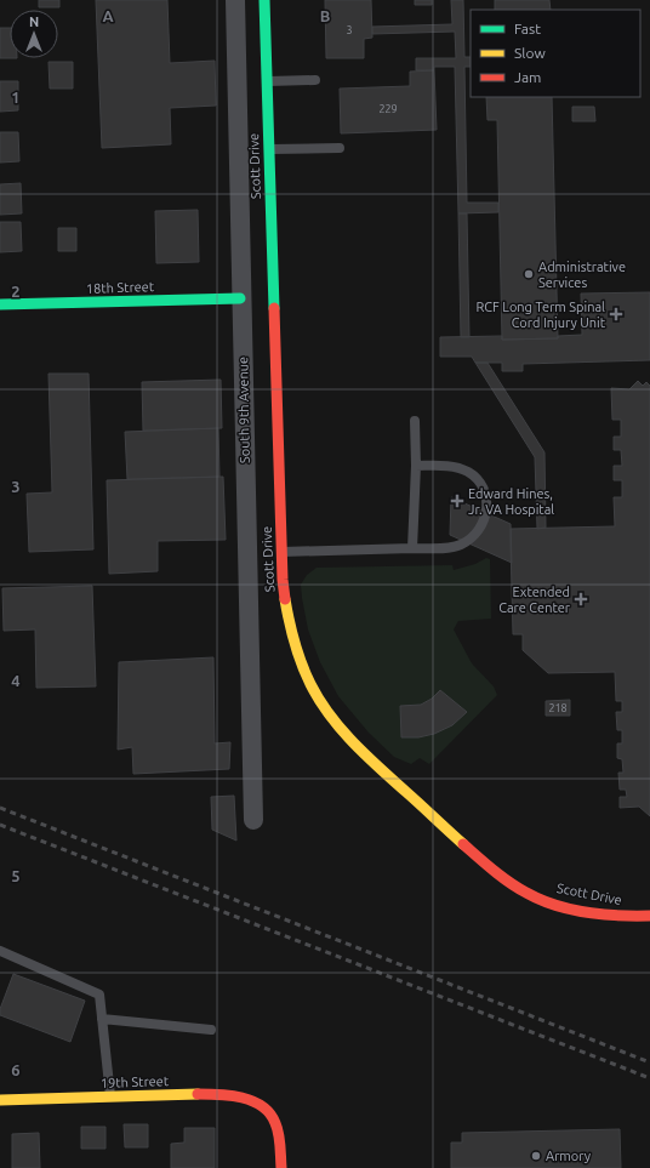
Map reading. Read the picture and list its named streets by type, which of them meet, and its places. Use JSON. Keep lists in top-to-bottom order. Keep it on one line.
{"streets":{"street":["Scott Drive","18th Street","South 9th Avenue","19th Street"]},"crossings":[["18th Street","South 9th Avenue"]],"places":{"other":["Administrative Services","Armory"],"health":["RCF Long Term Spinal Cord Injury Unit","Edward Hines, Jr. VA Hospital","Extended Care Center"]},"house_numbers":["3","229","218"],"legend":["Fast","Slow","Jam"],"north":"top","grid":{"columns":["A","B"],"rows":["1","2","3","4","5","6"]}}
